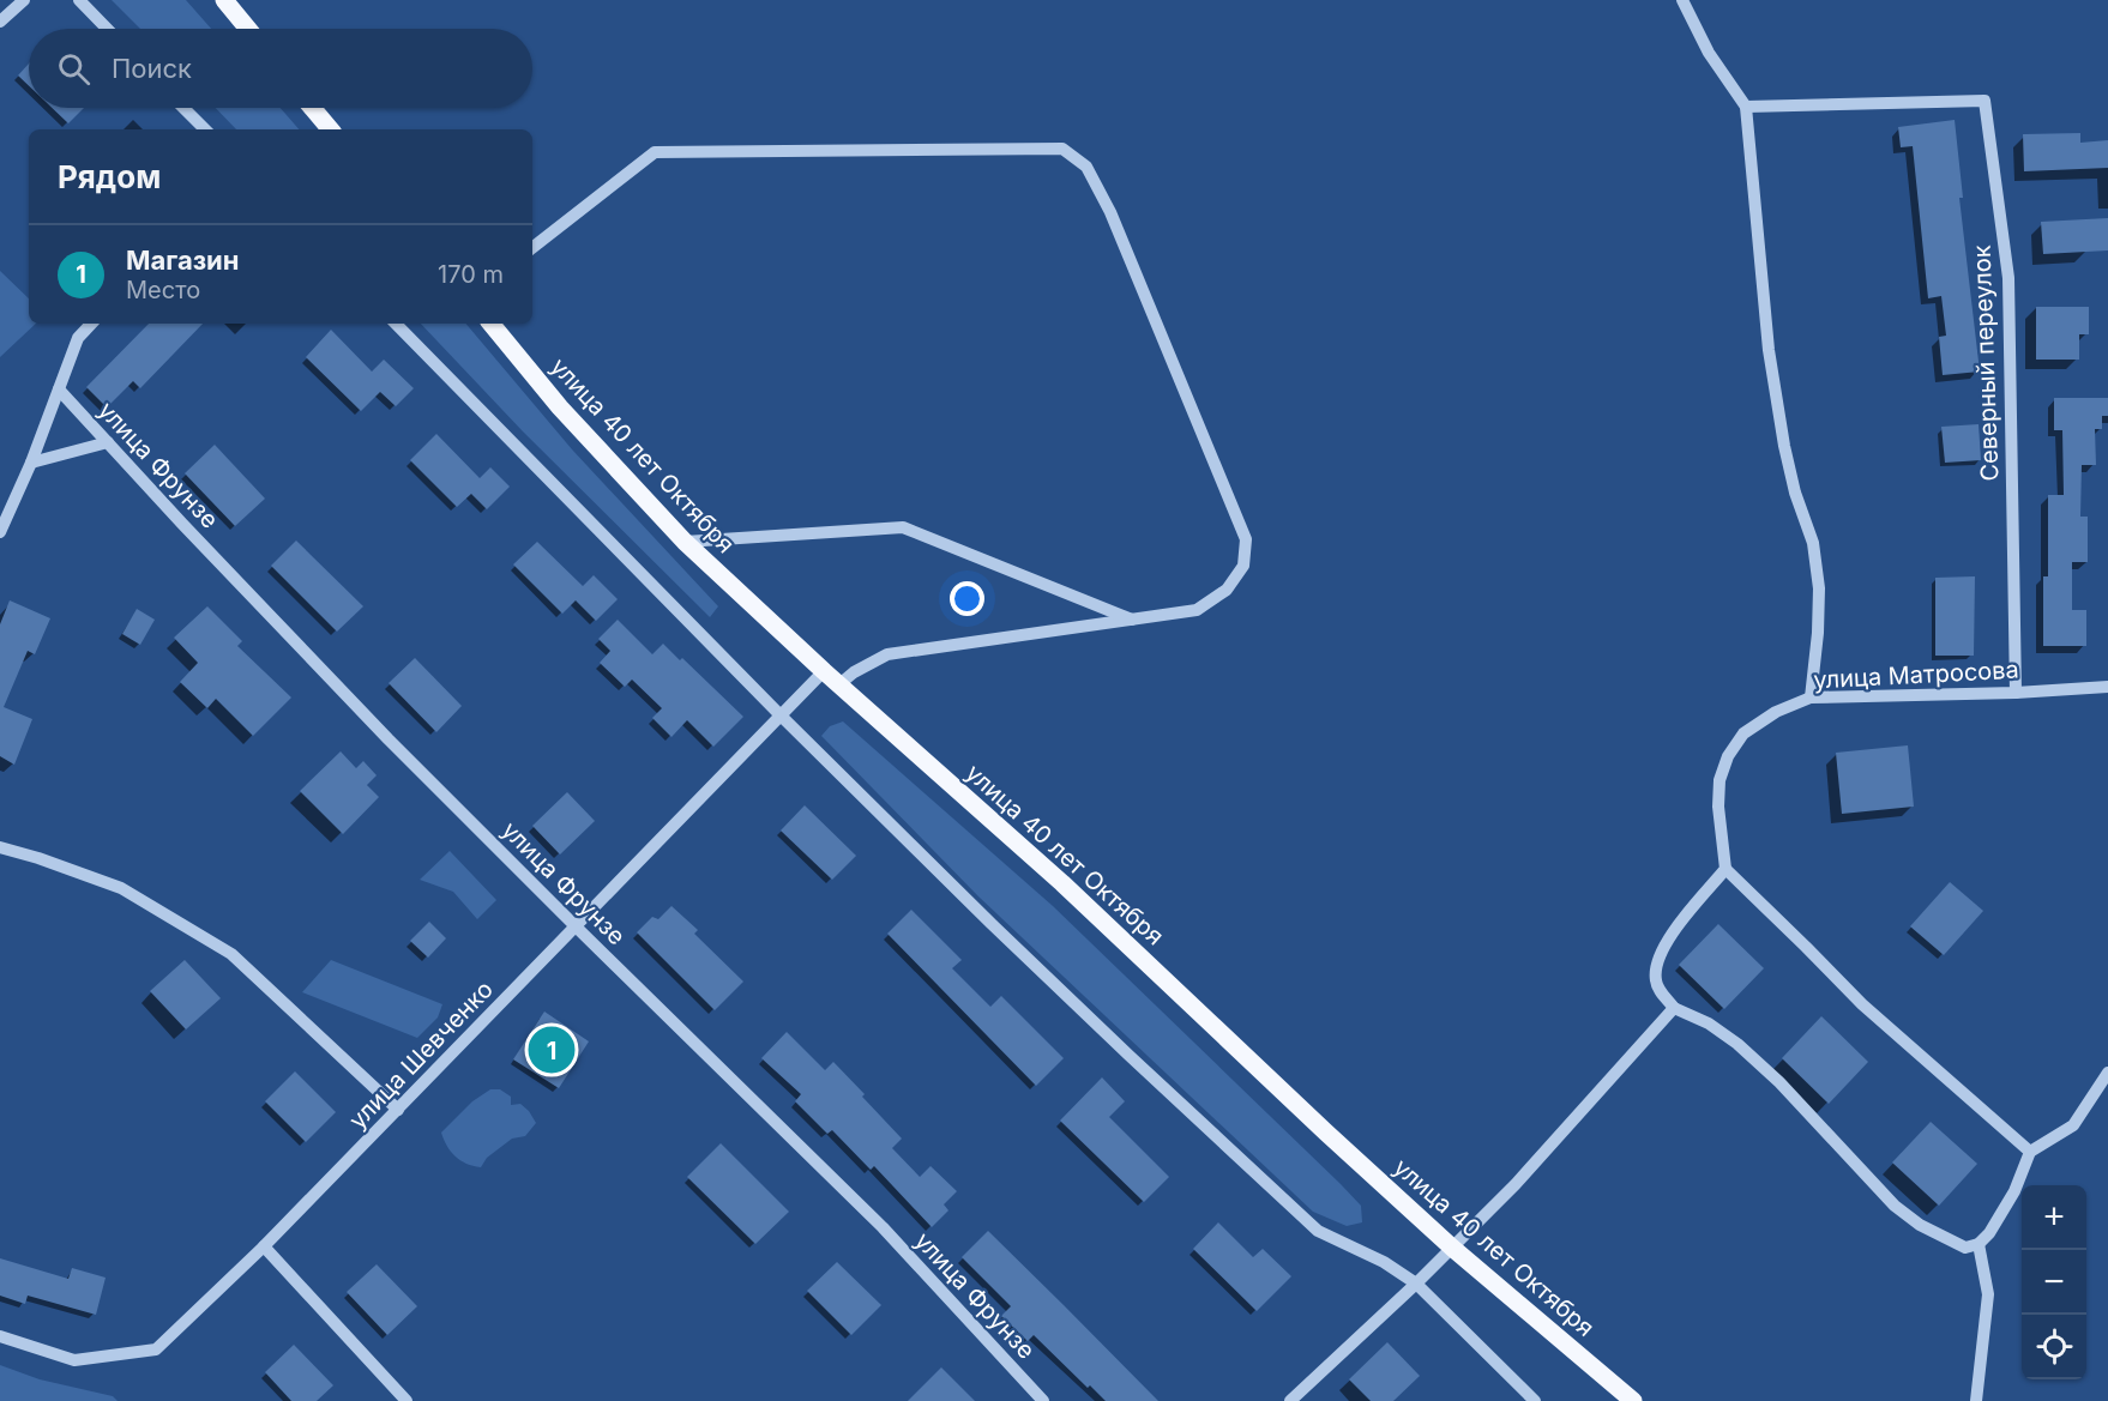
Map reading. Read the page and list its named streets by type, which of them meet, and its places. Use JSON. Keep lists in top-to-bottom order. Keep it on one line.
{"streets":{"main road":["улица 40 лет Октября"],"street":["Северный переулок","улица Фрунзе","улица Матросова","улица Шевченко"]},"crossings":[["Северный переулок","улица Матросова"],["улица 40 лет Октября","улица Шевченко"],["улица Фрунзе","улица Шевченко"]],"page":{"search":"Поиск","heading":"Рядом","list":[{"mark":"1","name":"Магазин","note":"Место","value":"170 m"}],"pins":"1","map_buttons":["+","−"]}}
